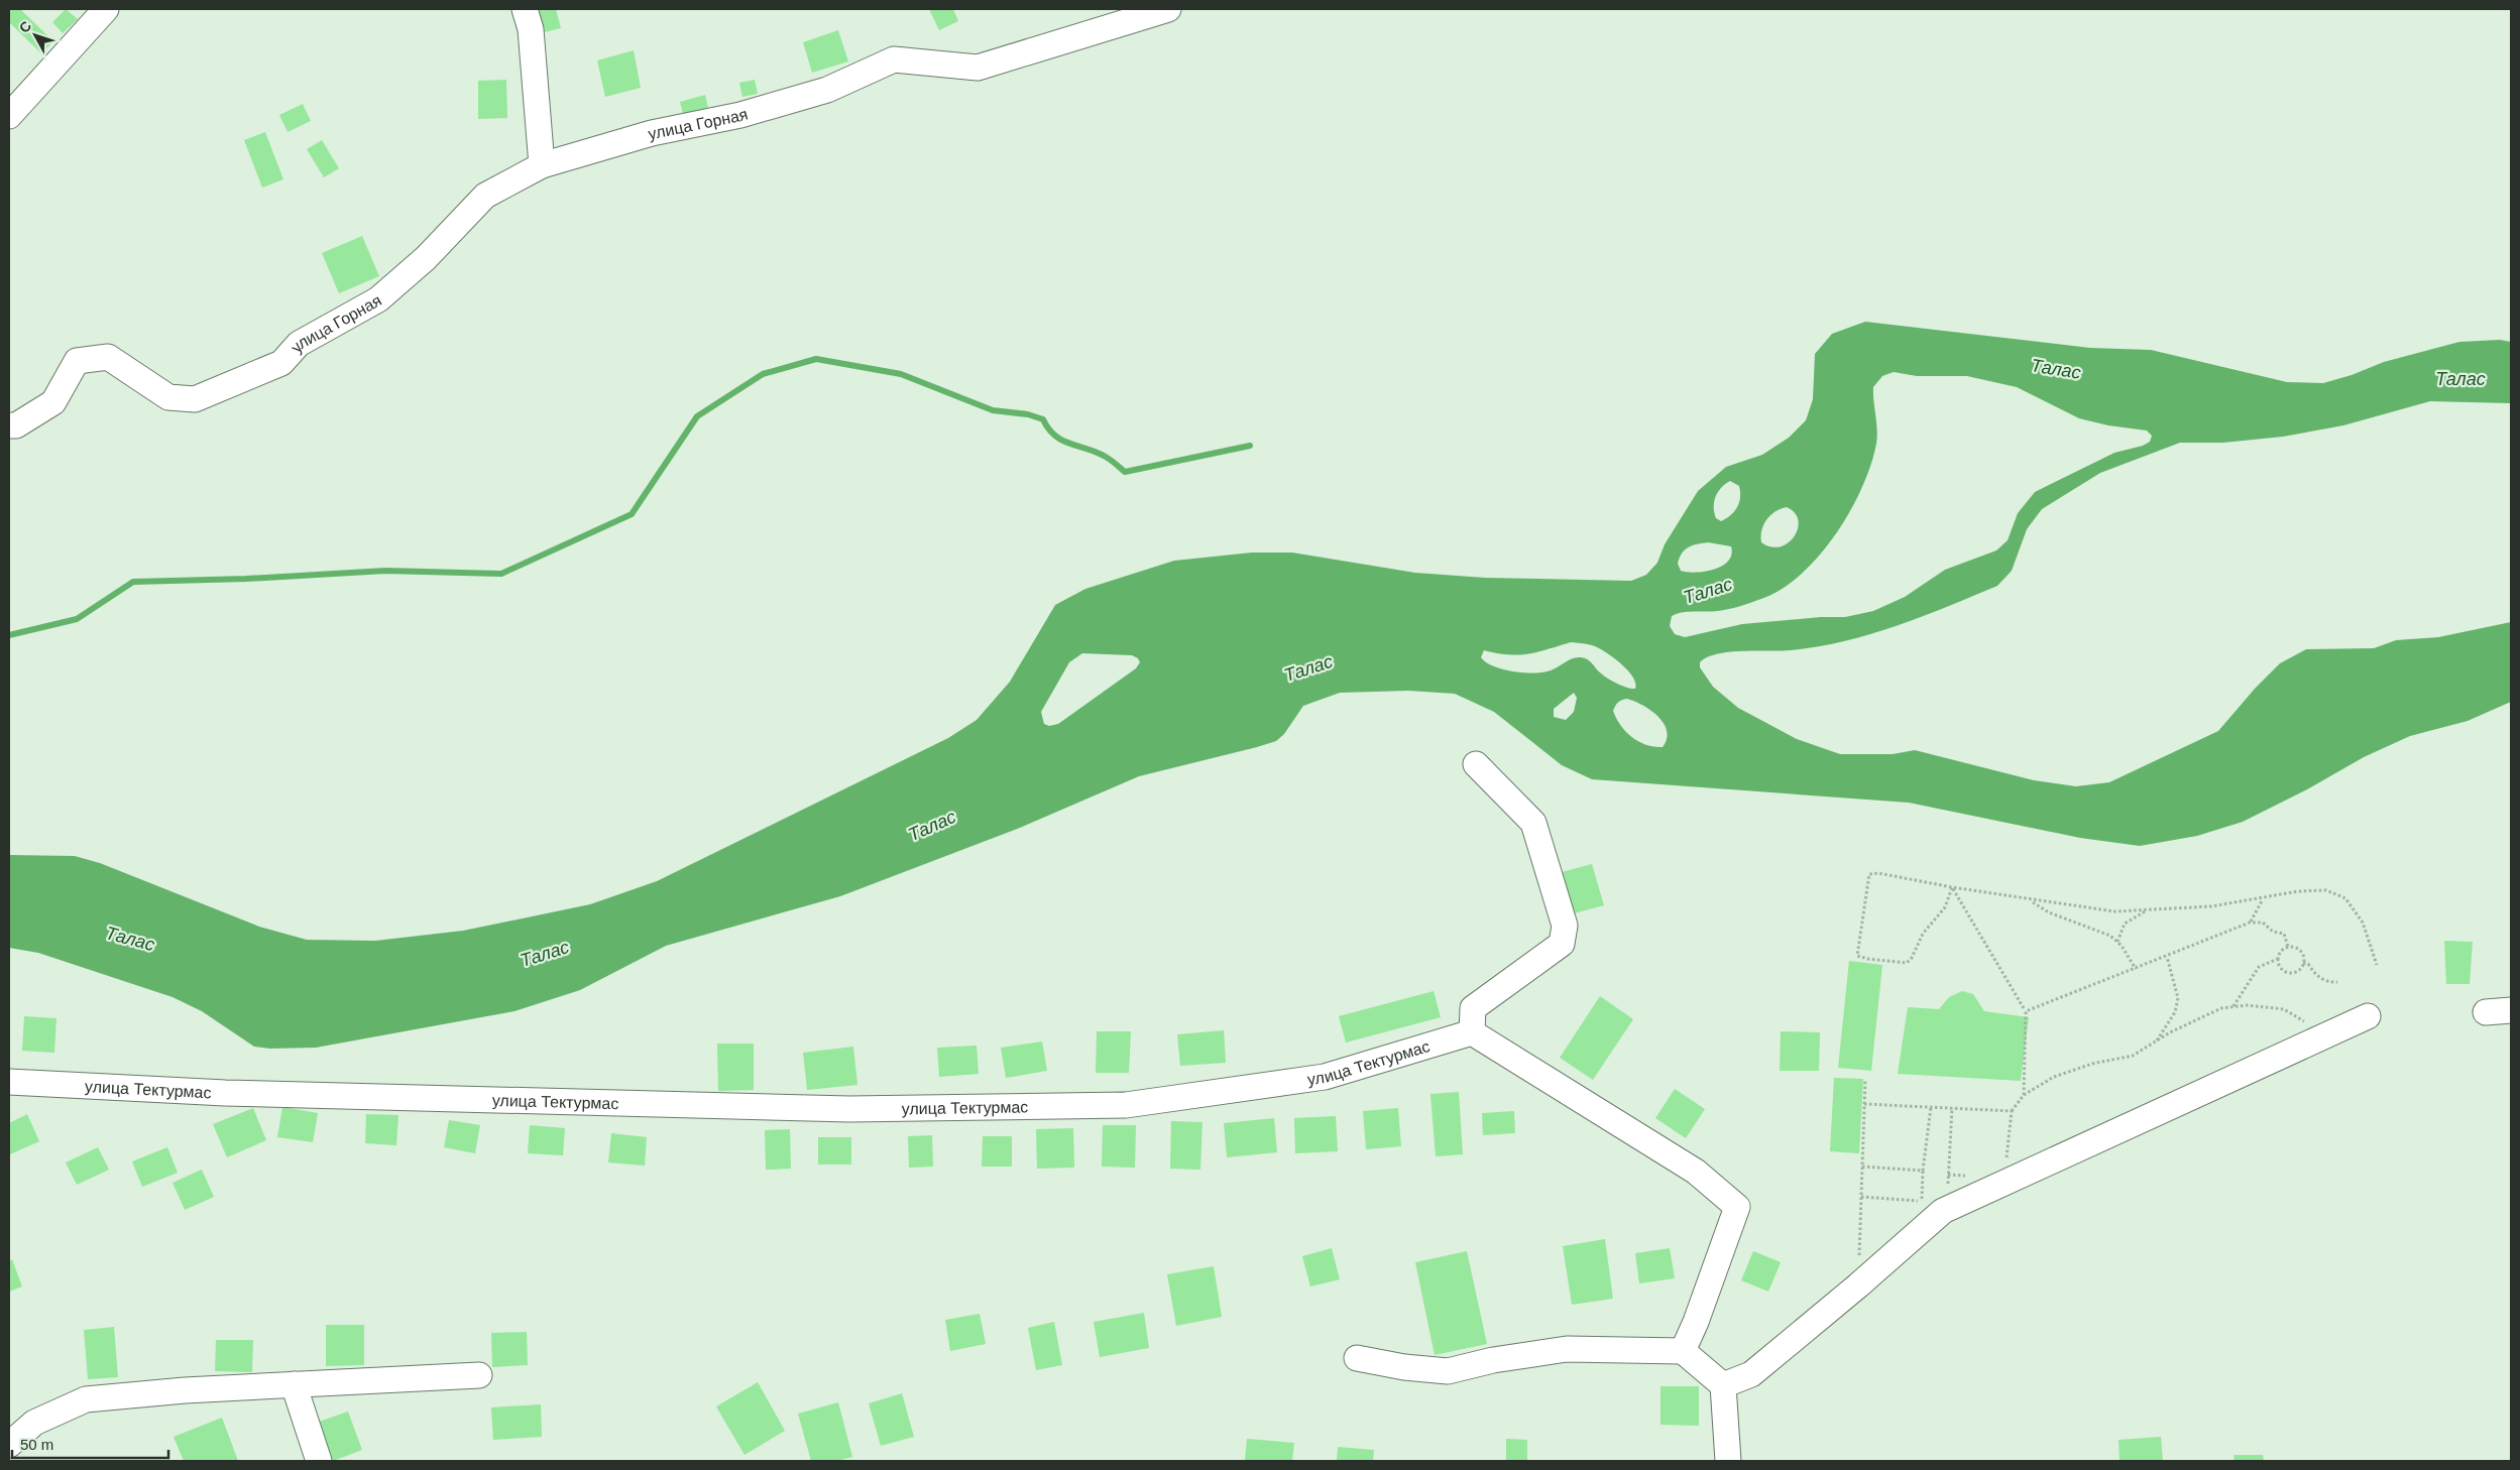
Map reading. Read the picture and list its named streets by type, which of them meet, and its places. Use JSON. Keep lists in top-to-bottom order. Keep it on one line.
{"streets":{"street":["улица Горная","улица Тектурмас"]},"water":["Талас"],"scale_bar":"50 m","north":"top left"}
